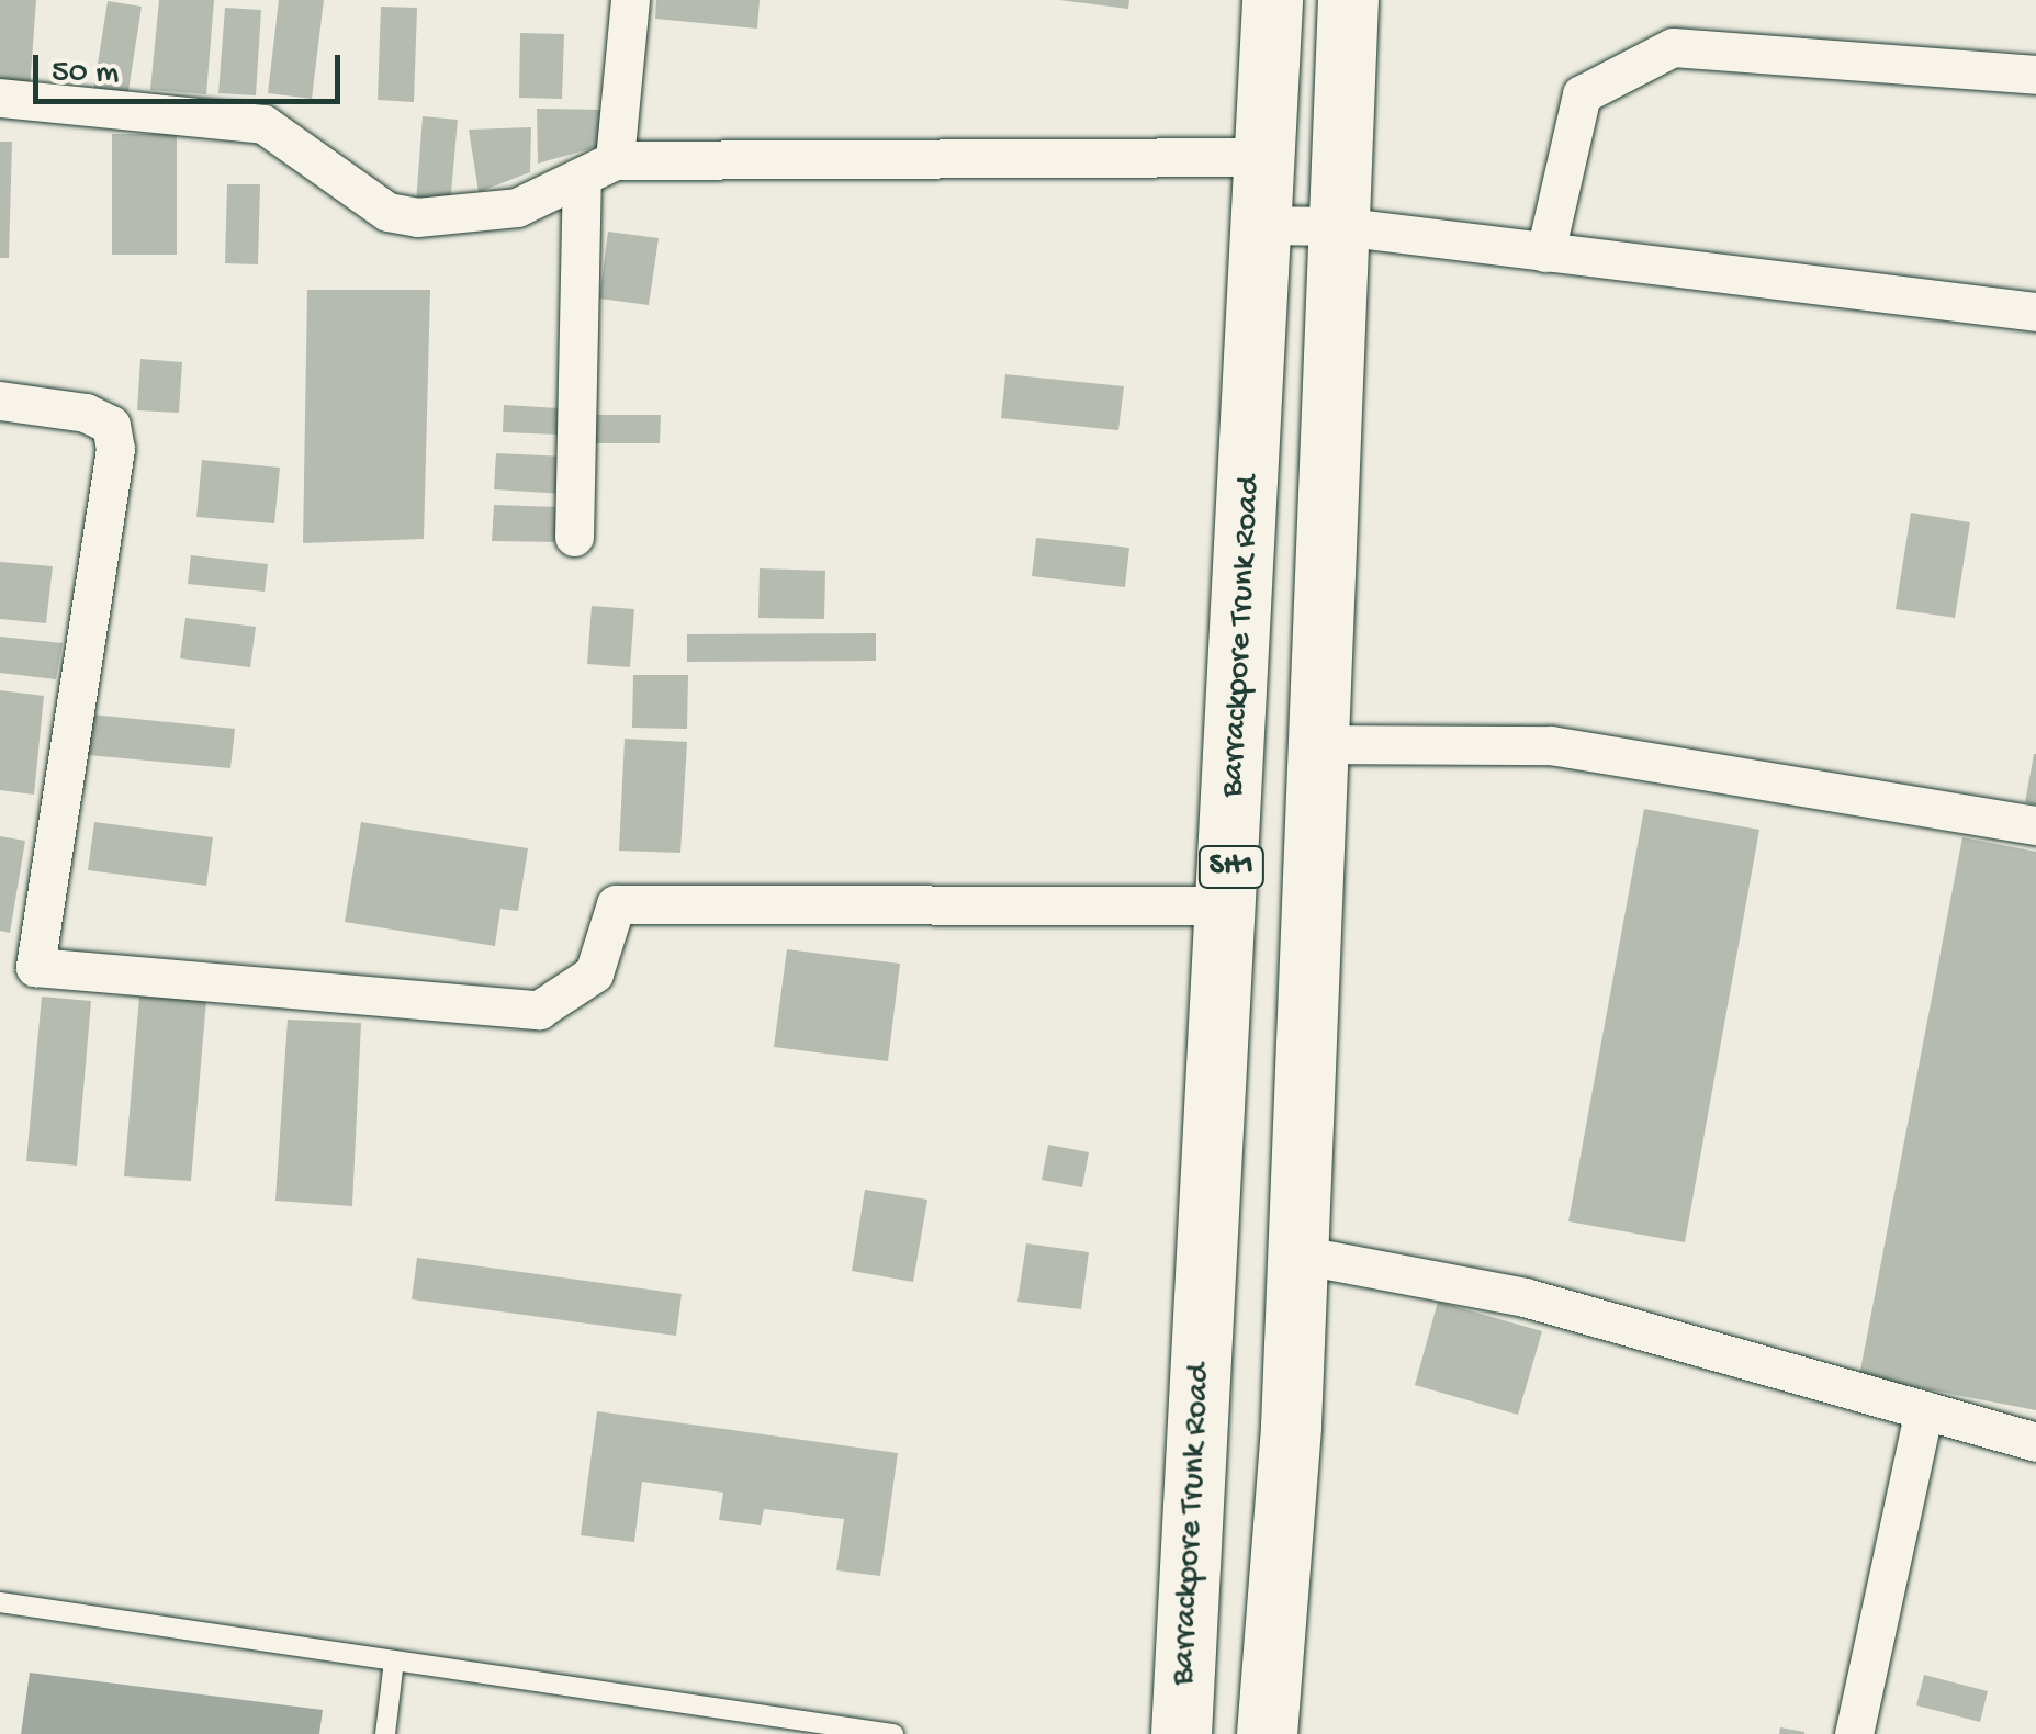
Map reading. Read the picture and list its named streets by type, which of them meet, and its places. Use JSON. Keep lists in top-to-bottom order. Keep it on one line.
{"streets":{"main road":["Barrackpore Trunk Road","SH1"]},"scale_bar":"50 m"}
